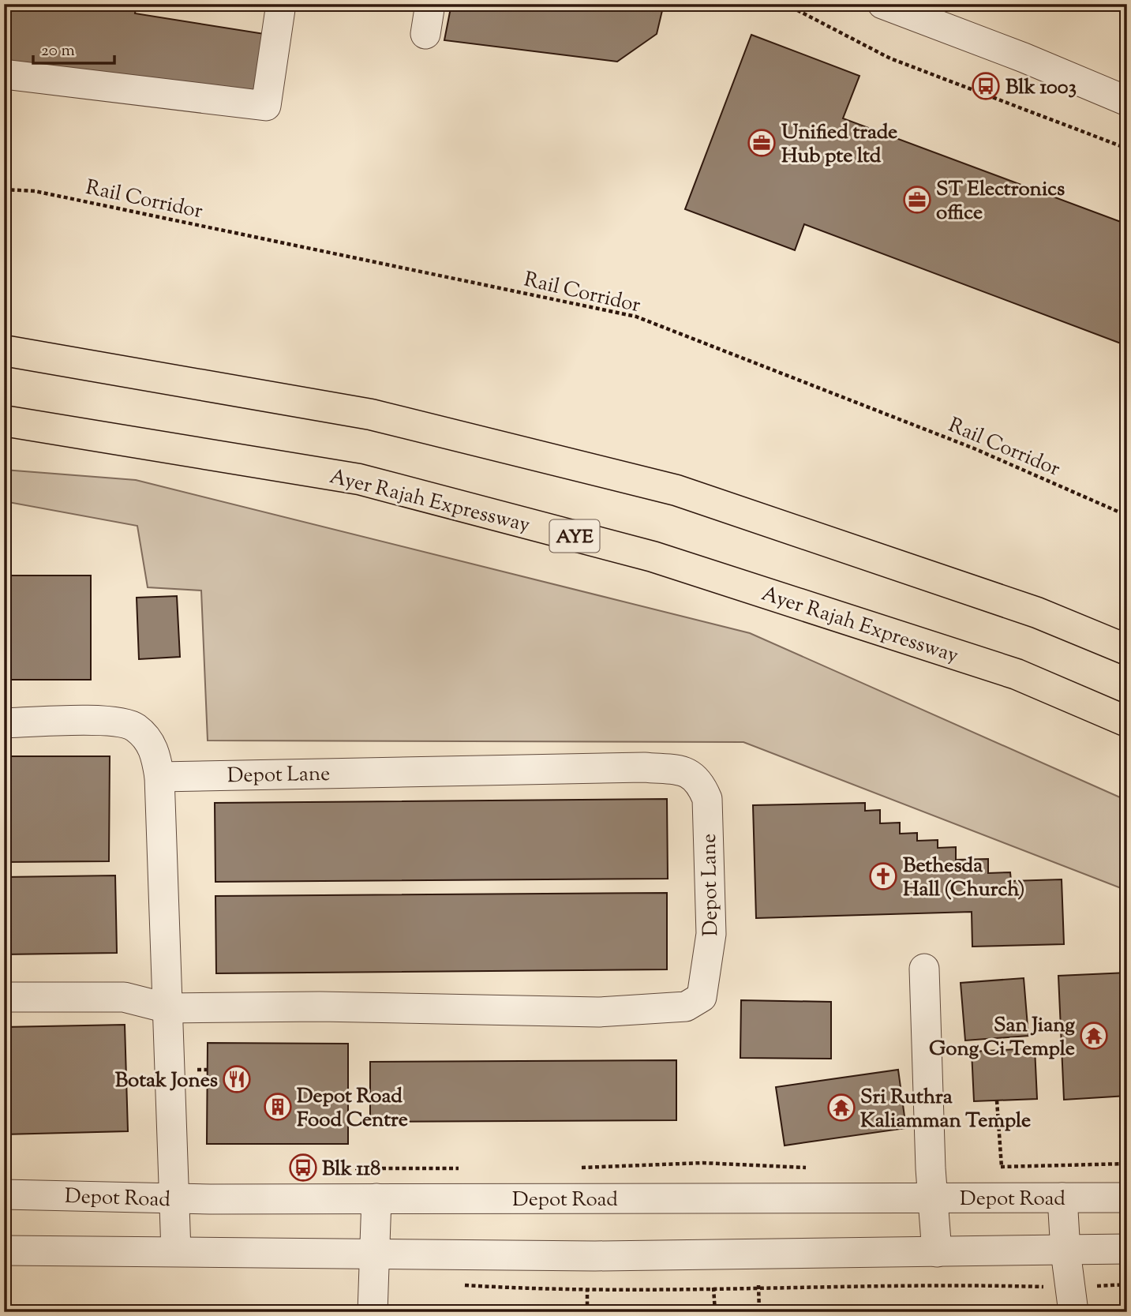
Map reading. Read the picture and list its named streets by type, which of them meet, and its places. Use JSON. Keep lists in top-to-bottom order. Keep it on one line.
{"streets":{"highway":["Ayer Rajah Expressway","AYE"],"street":["Depot Lane","Depot Road"],"path":["Rail Corridor"]},"places":{"bus stop":["Blk 1003","Blk 118"],"office":["Unified trade Hub pte ltd","ST Electronics office"],"church":["Bethesda Hall (Church)"],"temple":["San Jiang Gong Ci Temple","Sri Ruthra Kaliamman Temple"],"restaurant":["Botak Jones"],"building":["Depot Road Food Centre"]},"scale_bar":"20 m"}
